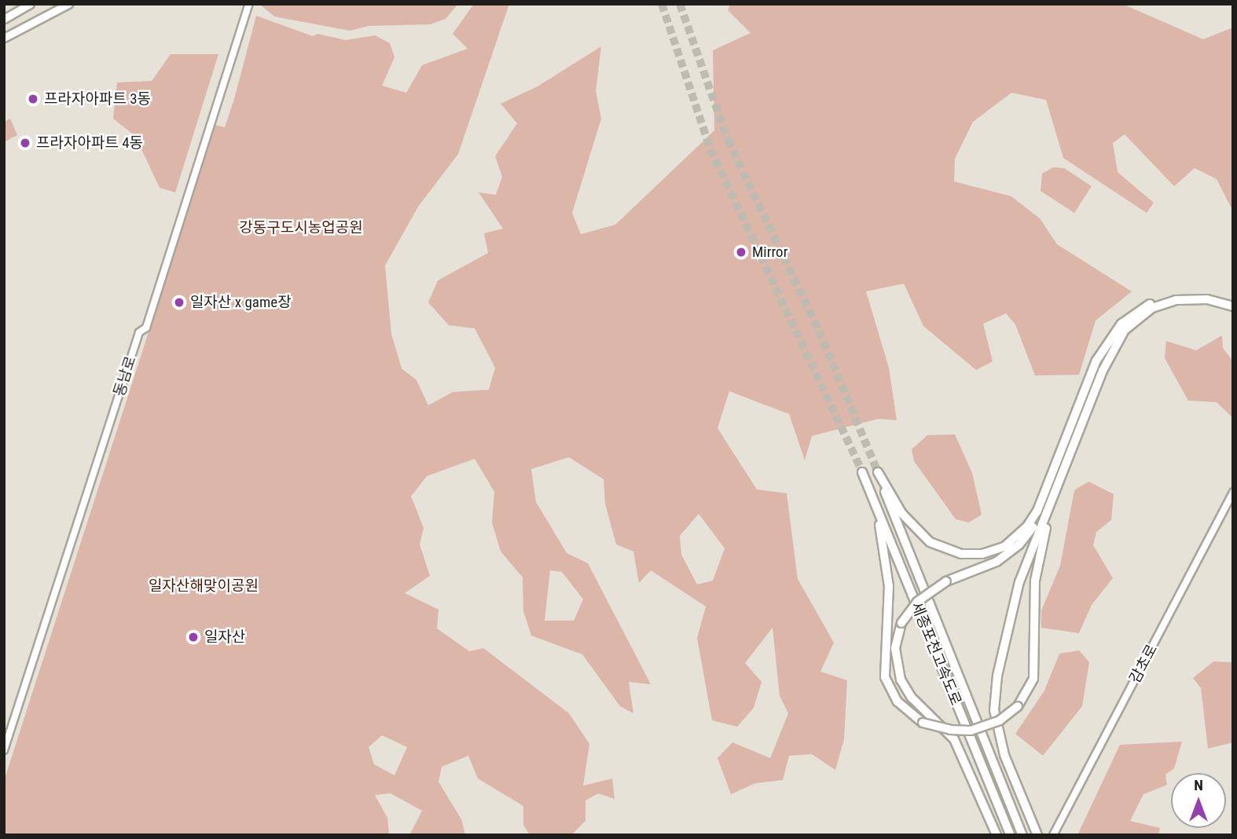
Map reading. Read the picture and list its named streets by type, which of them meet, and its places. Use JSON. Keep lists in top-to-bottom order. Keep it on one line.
{"streets":{"highway":["세종포천고속도로"],"main road":["동남로","감초로"]},"parks":["강동구도시농업공원","일자산해맞이공원"],"places":["프라자아파트 3동","프라자아파트 4동","Mirror","일자산 x game장","일자산"],"north":"top"}
